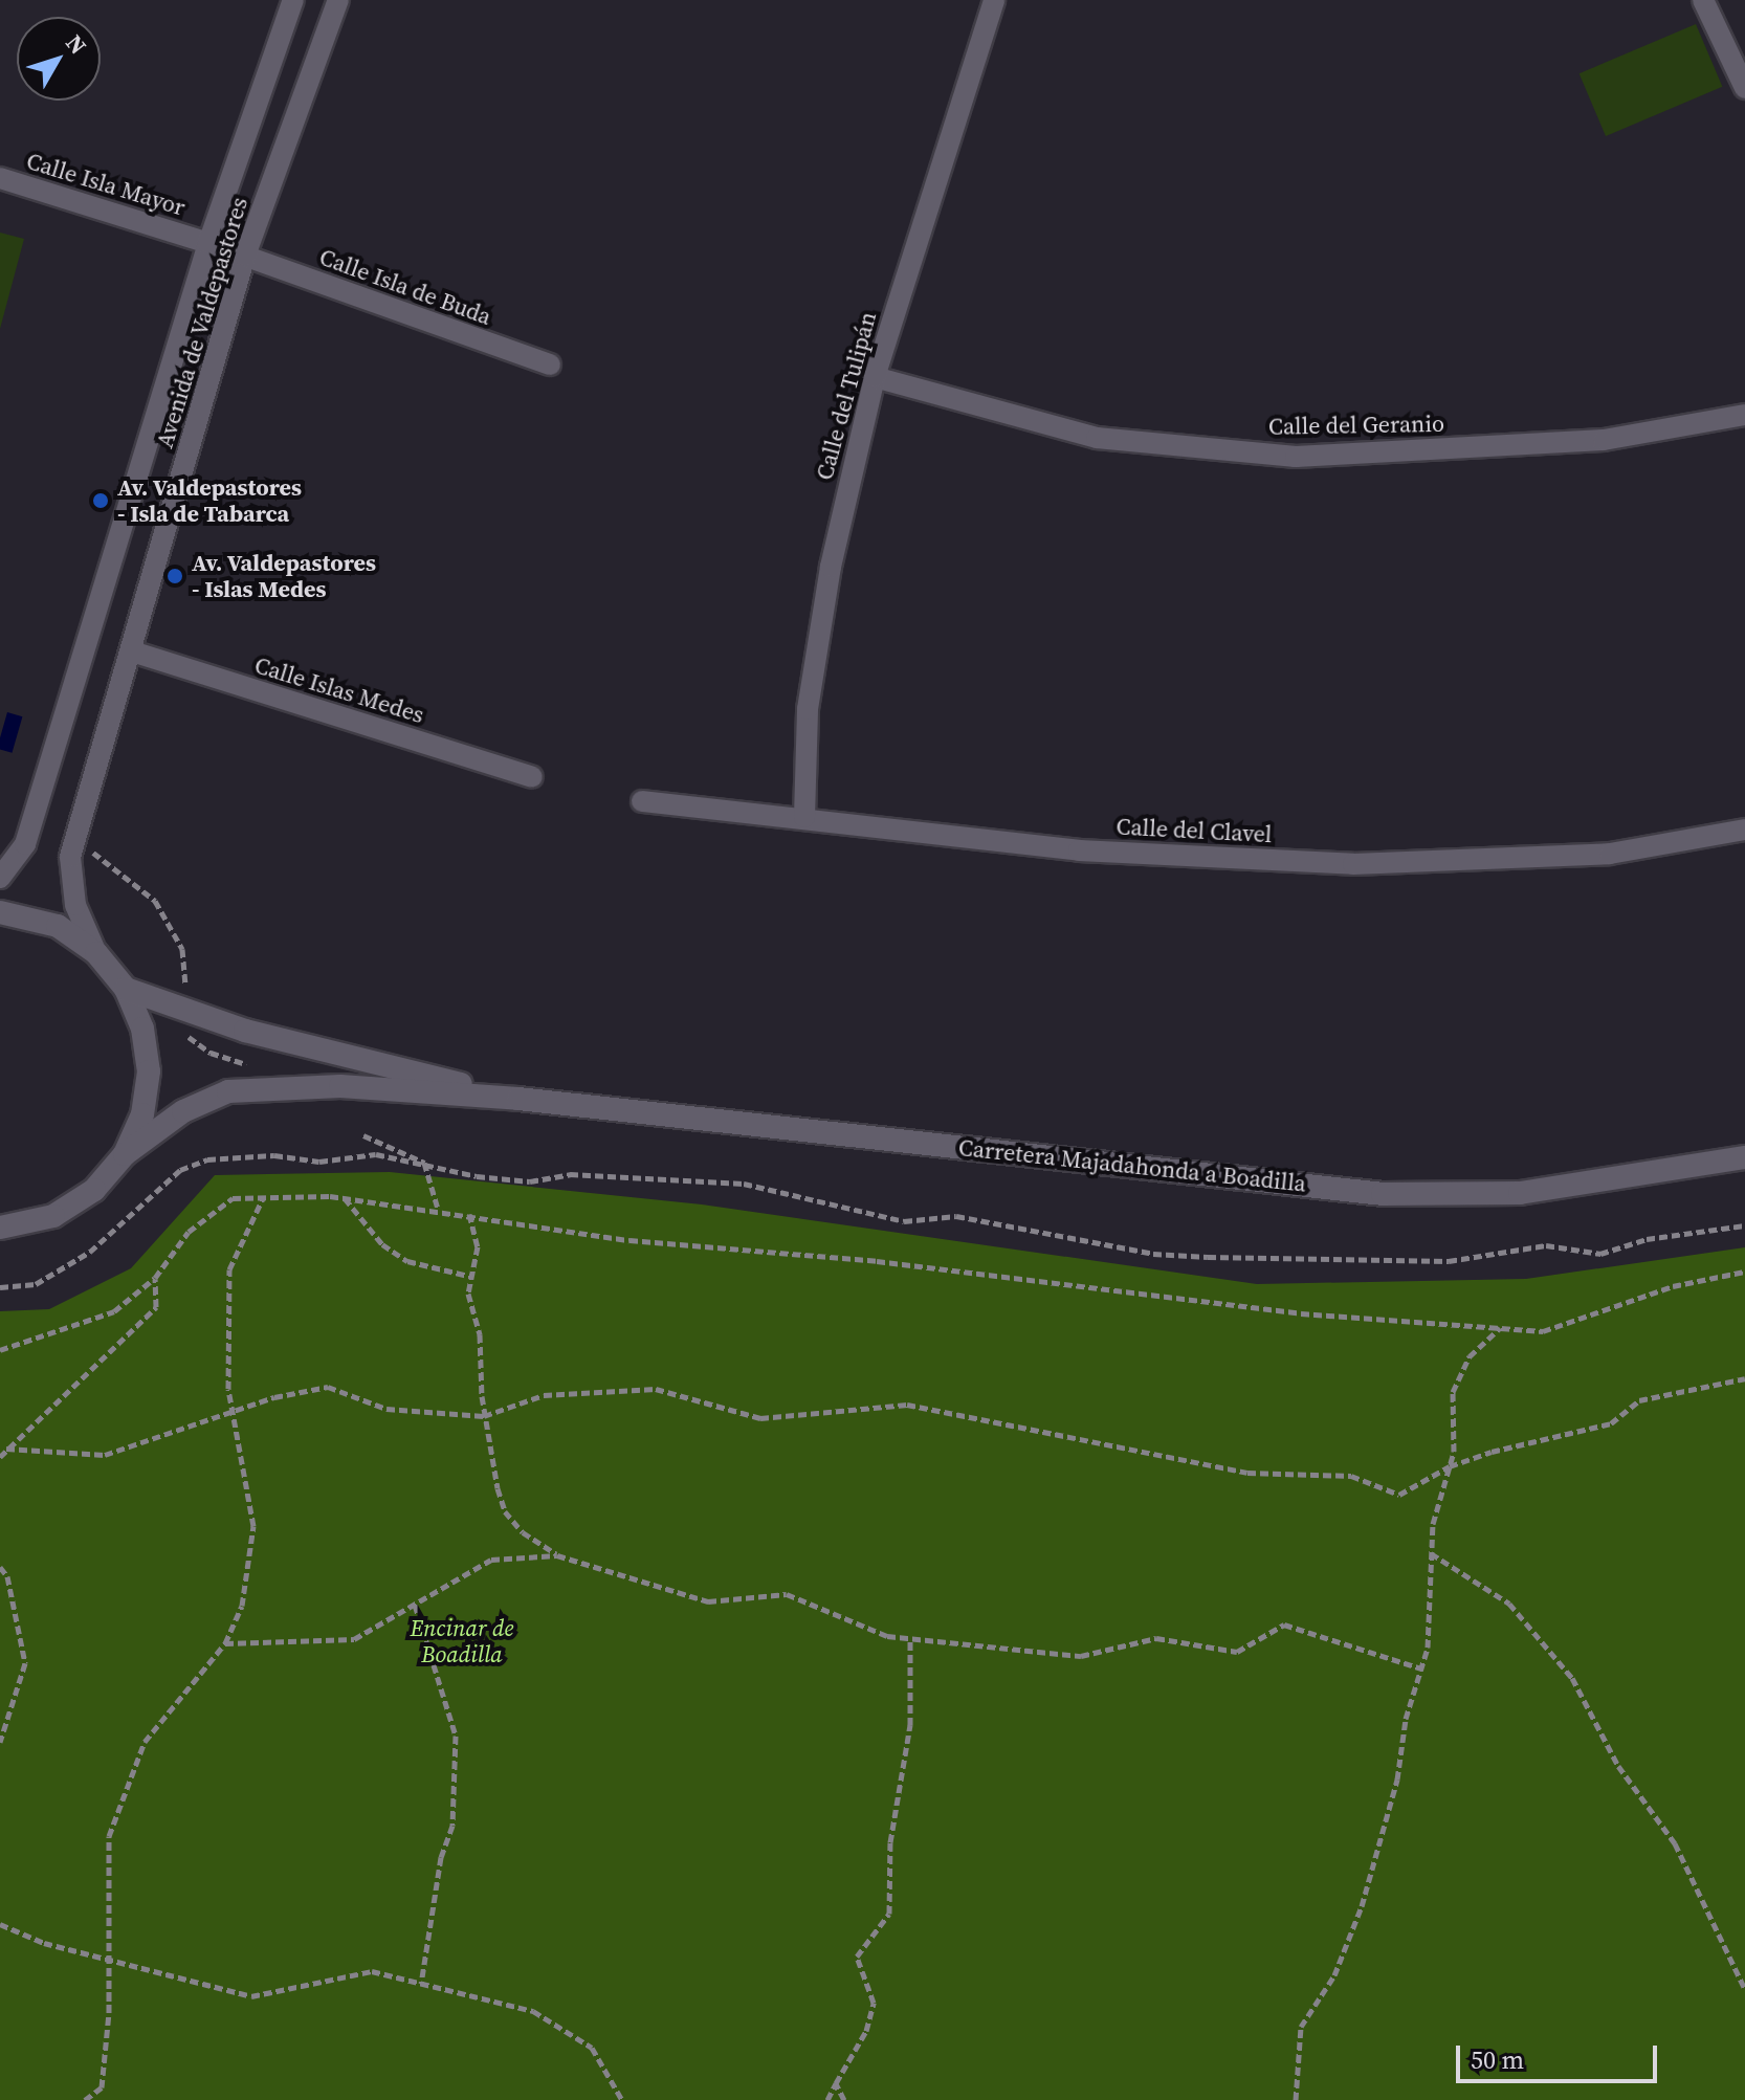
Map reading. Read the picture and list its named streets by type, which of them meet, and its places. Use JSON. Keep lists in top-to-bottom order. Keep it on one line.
{"streets":{"street":["Calle Isla Mayor","Calle Isla de Buda","Avenida de Valdepastores","Calle del Tulipán","Calle del Geranio","Calle Islas Medes","Calle del Clavel","Carretera Majadahonda a Boadilla"]},"crossings":[["Calle Isla Mayor","Calle Isla de Buda"],["Calle Isla Mayor","Avenida de Valdepastores"],["Calle Isla de Buda","Avenida de Valdepastores"],["Avenida de Valdepastores","Calle Islas Medes"],["Calle del Tulipán","Calle del Geranio"],["Calle del Tulipán","Calle del Clavel"]],"parks":["Encinar de Boadilla"],"places":["Av. Valdepastores - Isla de Tabarca","Av. Valdepastores - Islas Medes"],"scale_bar":"50 m","north":"top right"}
